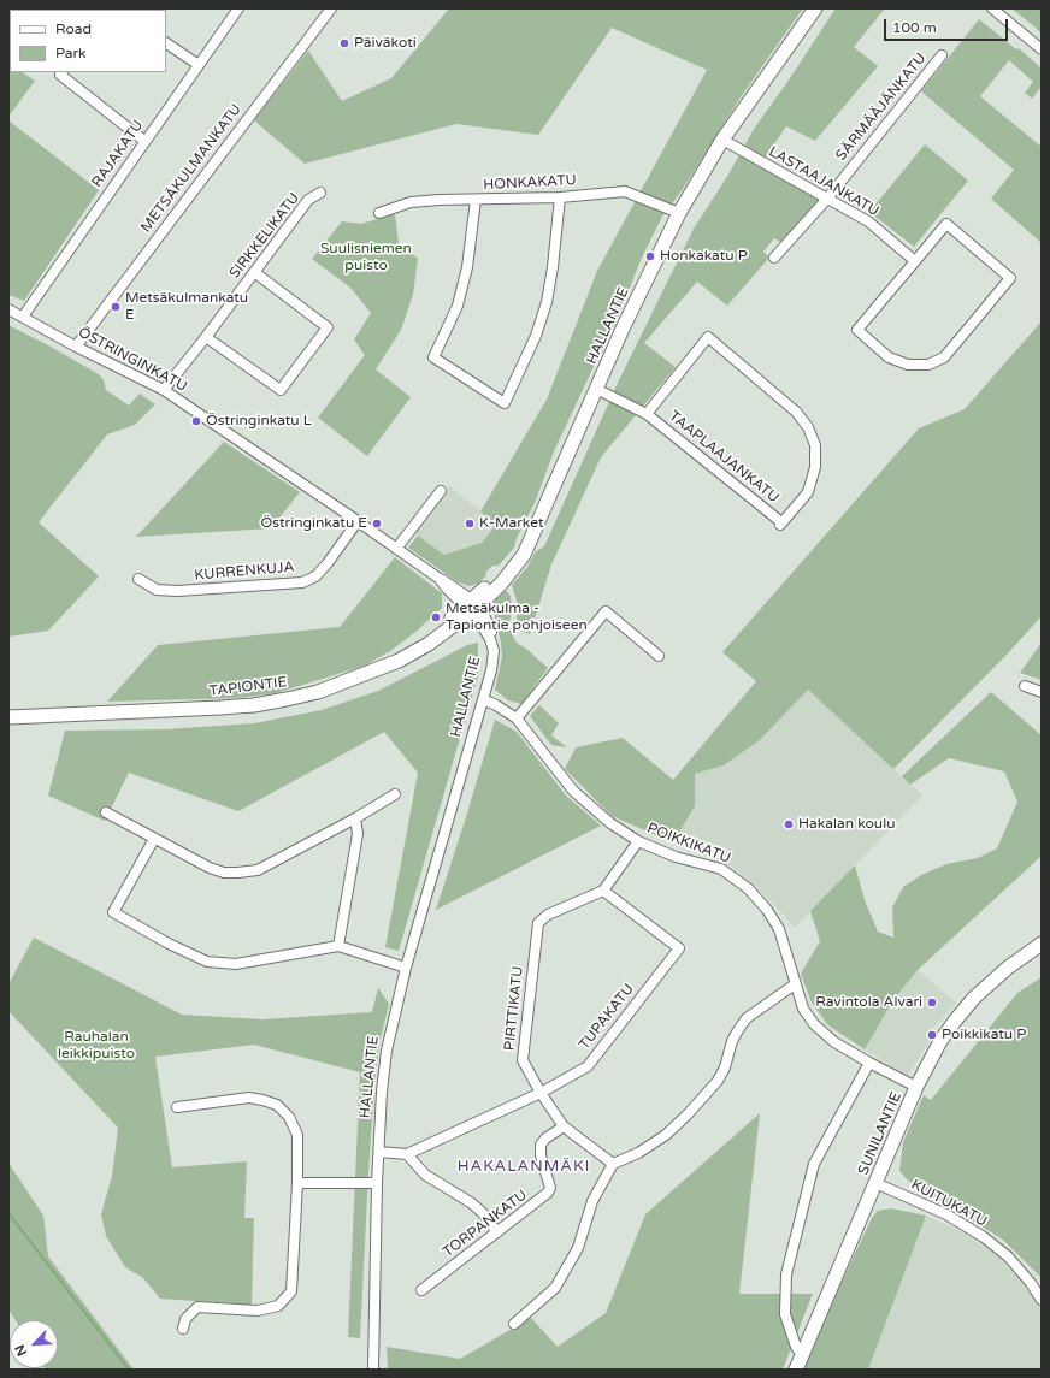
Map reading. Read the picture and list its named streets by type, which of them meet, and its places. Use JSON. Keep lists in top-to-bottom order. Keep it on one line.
{"streets":{"street":["SÄRMÄÄJÄNKATU","RAJAKATU","METSÄKULMANKATU","LASTAAJANKATU","HONKAKATU","SIRKKELIKATU","HALLANTIE","ÖSTRINGINKATU","TAAPLAAJANKATU","KURRENKUJA","TAPIONTIE","POIKKIKATU","PIRTTIKATU","TUPAKATU","SUNILANTIE","KUITUKATU","TORPANKATU"]},"crossings":[["SÄRMÄÄJÄNKATU","LASTAAJANKATU"],["RAJAKATU","ÖSTRINGINKATU"],["METSÄKULMANKATU","ÖSTRINGINKATU"],["LASTAAJANKATU","HALLANTIE"],["HONKAKATU","HALLANTIE"],["SIRKKELIKATU","ÖSTRINGINKATU"],["HALLANTIE","ÖSTRINGINKATU"],["HALLANTIE","TAAPLAAJANKATU"],["HALLANTIE","TAPIONTIE"],["HALLANTIE","POIKKIKATU"],["ÖSTRINGINKATU","KURRENKUJA"],["POIKKIKATU","SUNILANTIE"],["PIRTTIKATU","TUPAKATU"],["PIRTTIKATU","TORPANKATU"],["SUNILANTIE","KUITUKATU"]],"districts":["HAKALANMÄKI"],"parks":["Suulisniemen puisto","Rauhalan leikkipuisto"],"places":["Päiväkoti","Honkakatu P","Metsäkulmankatu E","Östringinkatu L","Östringinkatu E","K-Market","Metsäkulma - Tapiontie pohjoiseen","Hakalan koulu","Ravintola Alvari","Poikkikatu P"],"legend":["Road","Park"],"scale_bar":"100 m","north":"bottom left"}
